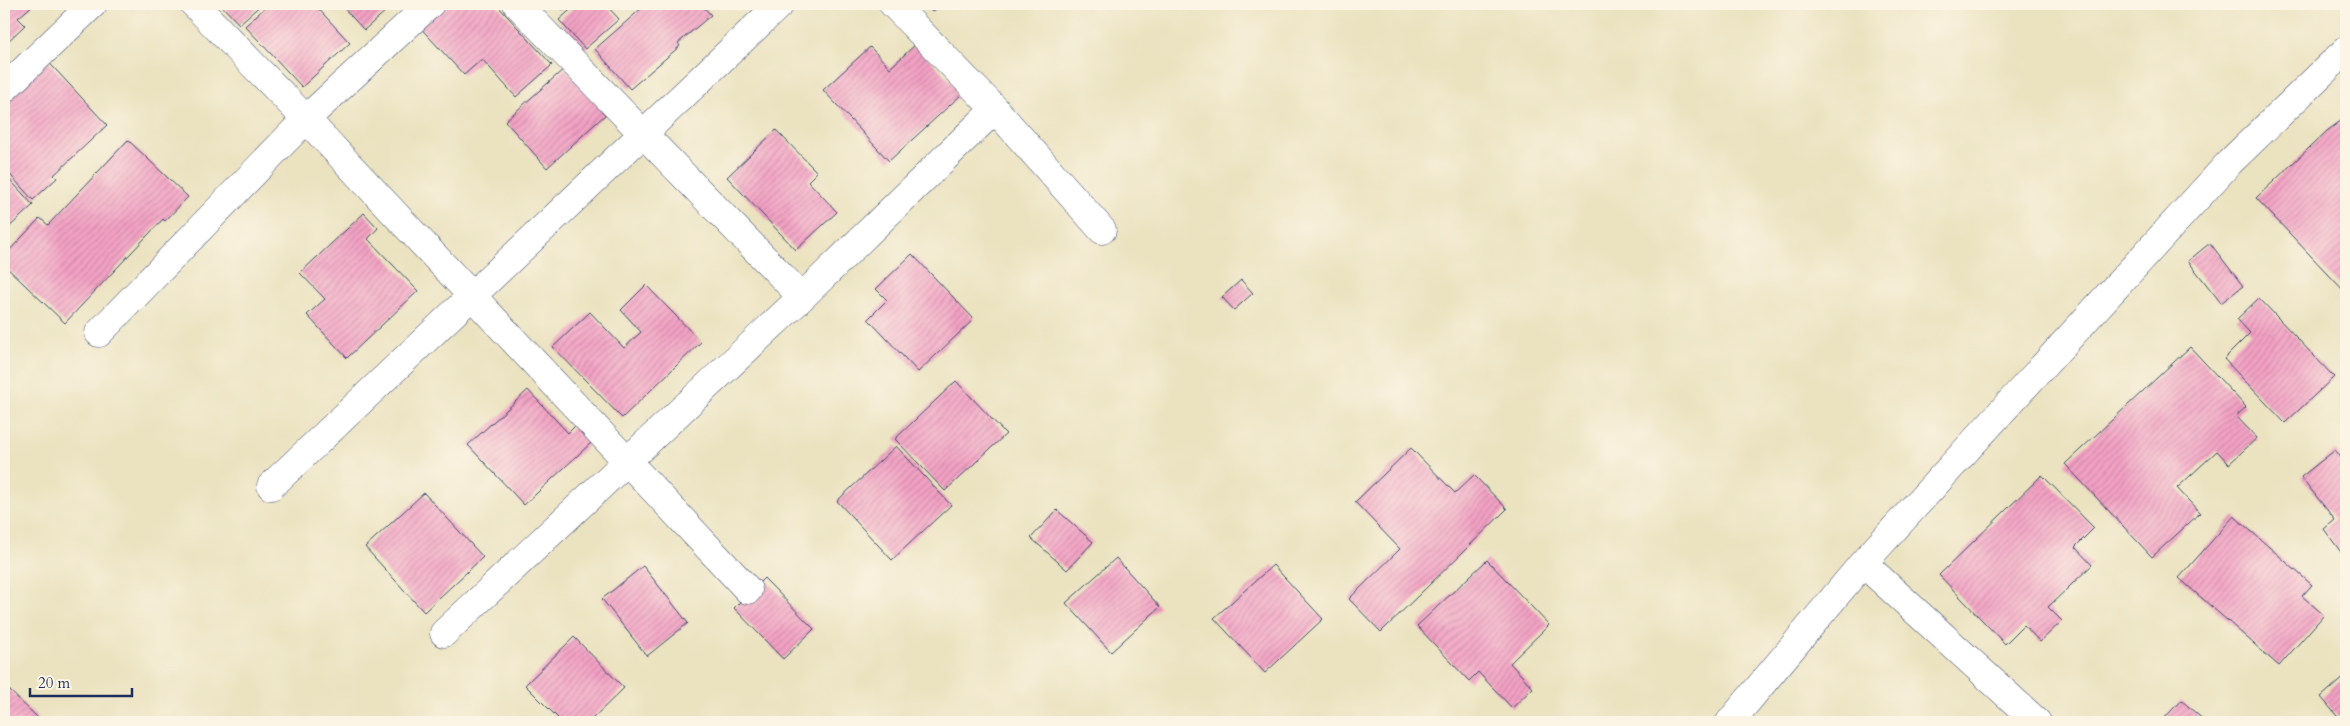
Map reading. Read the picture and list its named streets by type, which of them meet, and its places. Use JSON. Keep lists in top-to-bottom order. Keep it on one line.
{"scale_bar":"20 m"}
